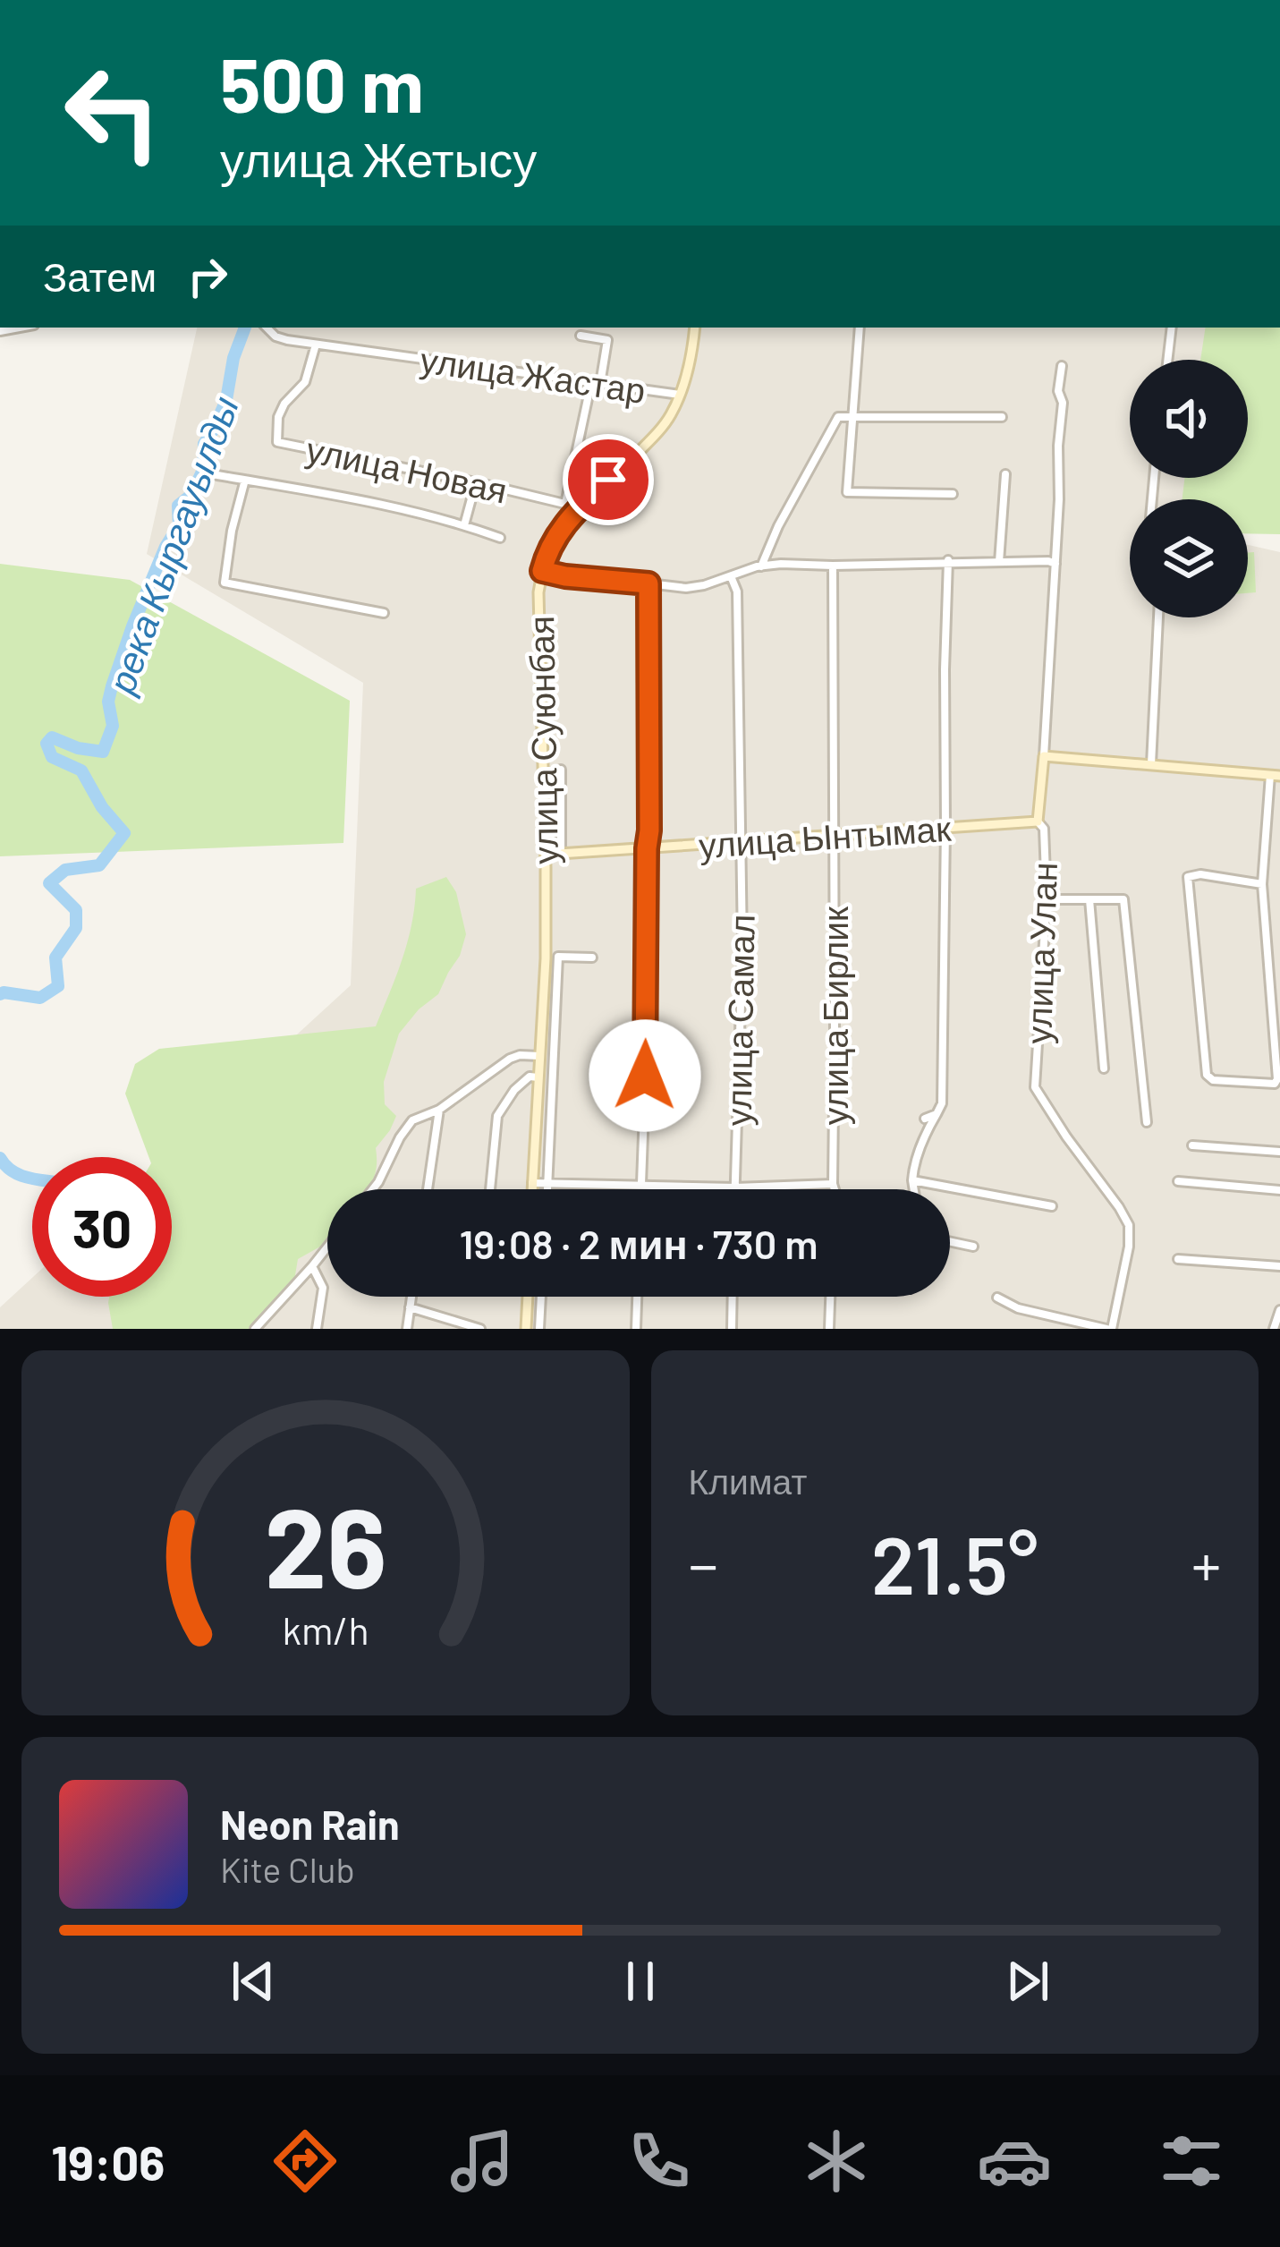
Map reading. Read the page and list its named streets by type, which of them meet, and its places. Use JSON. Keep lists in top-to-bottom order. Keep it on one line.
{"streets":{"main road":["улица Суюнбая","улица Ынтымак"],"street":["улица Жастар","улица Новая","улица Улан","улица Бирлик","улица Самал"]},"crossings":[["улица Жастар","улица Новая"],["улица Жастар","улица Суюнбая"],["улица Новая","улица Суюнбая"],["улица Суюнбая","улица Ынтымак"],["улица Ынтымак","улица Улан"],["улица Ынтымак","улица Бирлик"],["улица Ынтымак","улица Самал"]],"water":["река Кыргауылды"],"page":{"turn":["500 m","улица Жетысу"],"then":"Затем","limit":"30","trip":"19:08 · 2 мин · 730 m","tile":"Климат","heat":["−","21.5°","+"],"song":["Neon Rain","Kite Club"],"tabs":"19:06","gauge":["26","km/h"]}}
